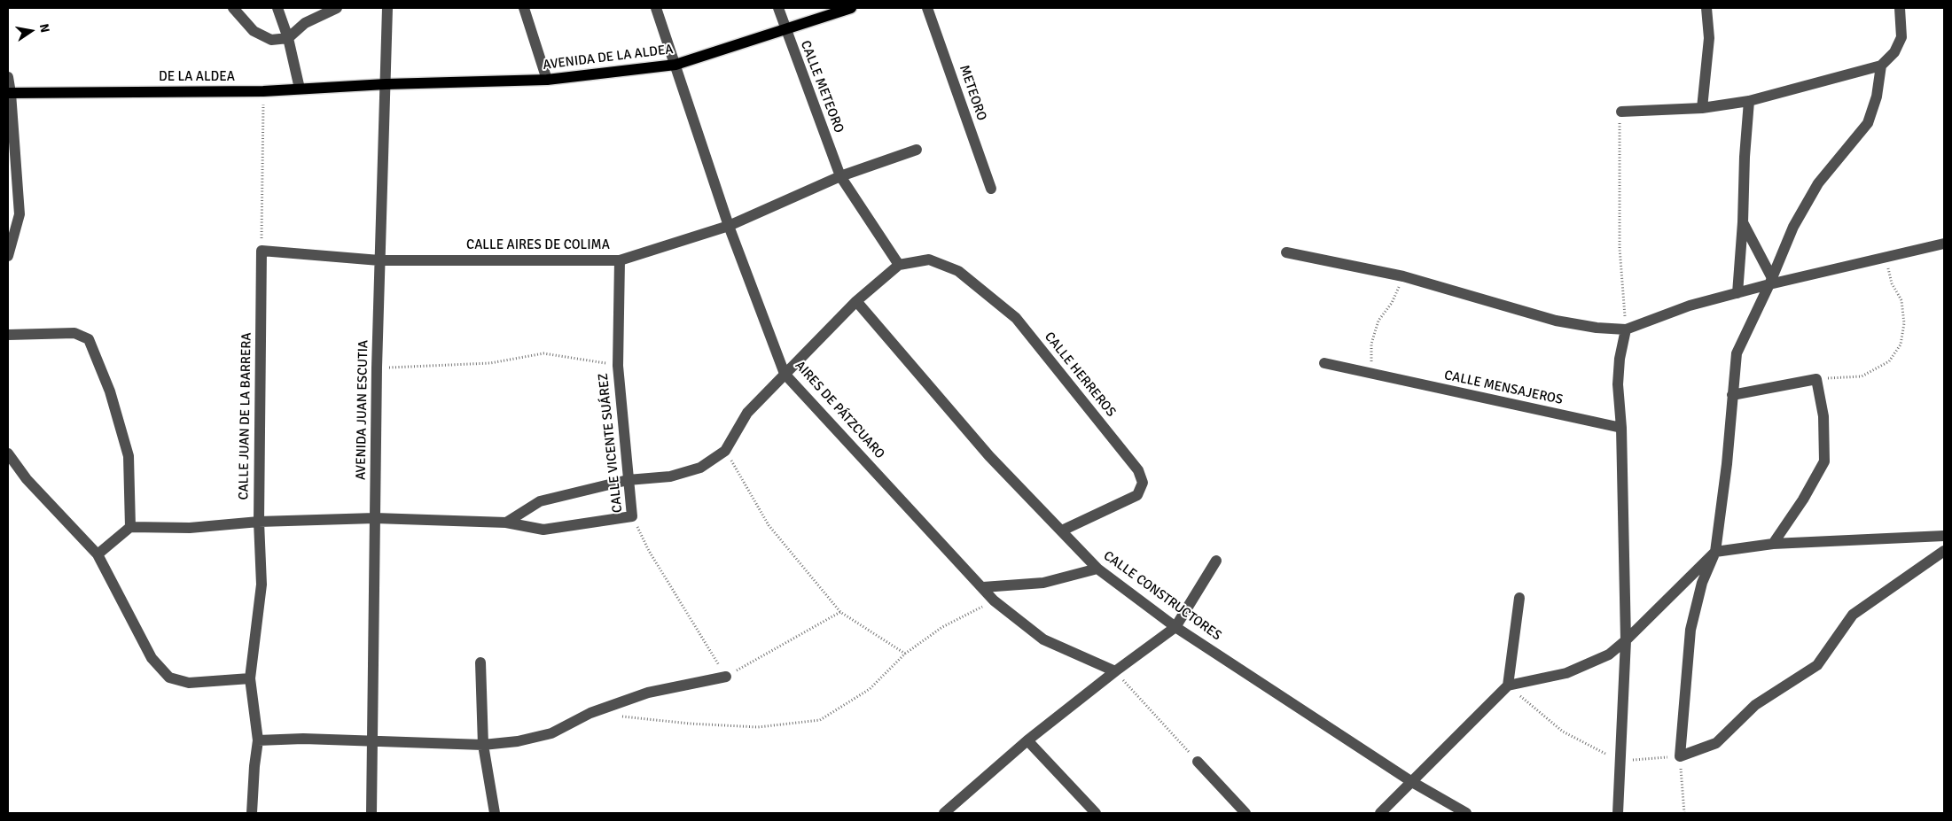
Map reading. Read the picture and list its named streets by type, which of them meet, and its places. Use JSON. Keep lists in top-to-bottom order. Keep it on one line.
{"streets":{"main road":["AVENIDA DE LA ALDEA","DE LA ALDEA"],"street":["CALLE METEORO","METEORO","CALLE AIRES DE COLIMA","CALLE HERREROS","CALLE MENSAJEROS","AVENIDA JUAN ESCUTIA","AIRES DE PÁTZCUARO","CALLE JUAN DE LA BARRERA","CALLE VICENTE SUÁREZ","CALLE CONSTRUCTORES"]},"crossings":[["AVENIDA DE LA ALDEA","DE LA ALDEA"],["AVENIDA DE LA ALDEA","CALLE METEORO"],["AVENIDA DE LA ALDEA","AVENIDA JUAN ESCUTIA"],["AVENIDA DE LA ALDEA","AIRES DE PÁTZCUARO"],["DE LA ALDEA","AVENIDA JUAN ESCUTIA"],["CALLE METEORO","CALLE AIRES DE COLIMA"],["CALLE METEORO","CALLE HERREROS"],["CALLE AIRES DE COLIMA","AVENIDA JUAN ESCUTIA"],["CALLE AIRES DE COLIMA","AIRES DE PÁTZCUARO"],["CALLE AIRES DE COLIMA","CALLE JUAN DE LA BARRERA"],["CALLE AIRES DE COLIMA","CALLE VICENTE SUÁREZ"],["CALLE HERREROS","CALLE CONSTRUCTORES"]],"north":"right"}
